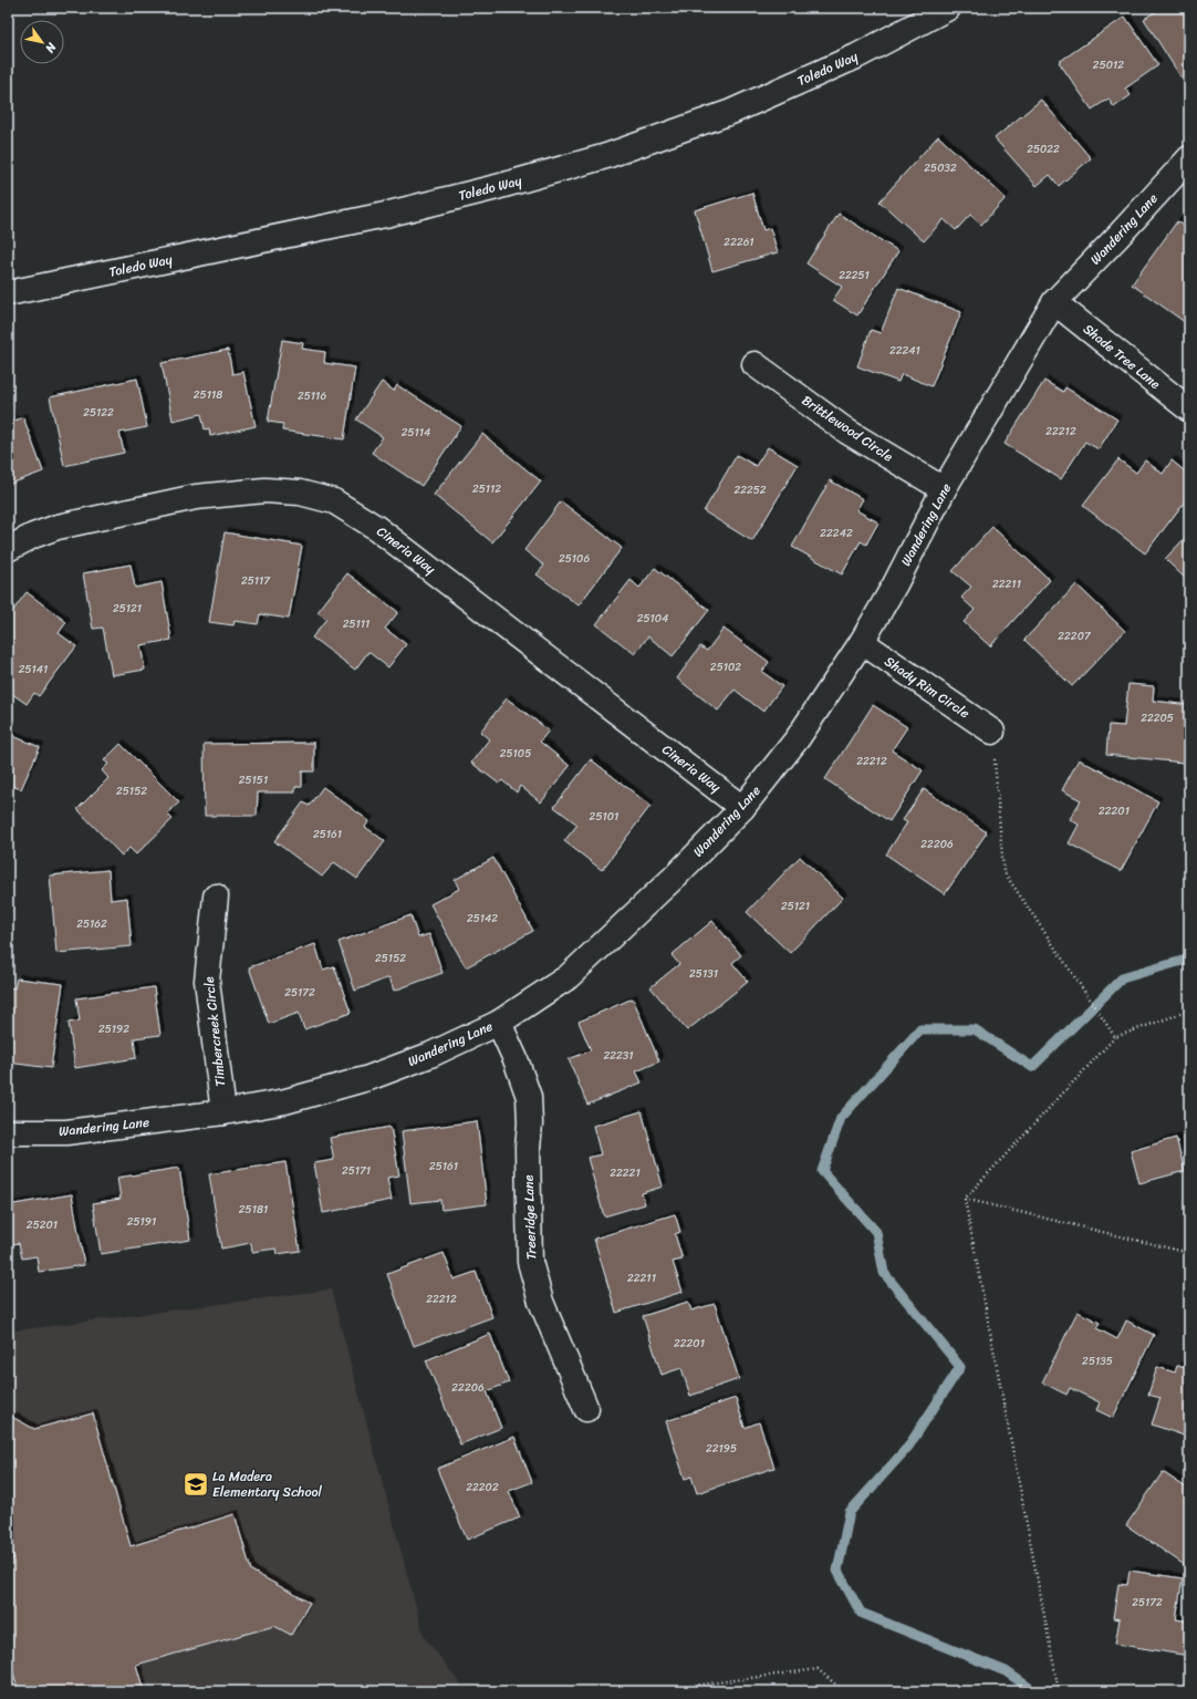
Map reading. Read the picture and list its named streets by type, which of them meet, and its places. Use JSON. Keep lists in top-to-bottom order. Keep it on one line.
{"streets":{"street":["Toledo Way","Wandering Lane","Shade Tree Lane","Brittlewood Circle","Cineria Way","Shady Rim Circle","Timbercreek Circle","Treeridge Lane"]},"crossings":[["Wandering Lane","Shade Tree Lane"],["Wandering Lane","Brittlewood Circle"],["Wandering Lane","Cineria Way"],["Wandering Lane","Shady Rim Circle"],["Wandering Lane","Timbercreek Circle"],["Wandering Lane","Treeridge Lane"]],"places":{"school or university":["La Madera Elementary School"]},"house_numbers":["25012","25022","25032","22261","22251","22241","25118","25116","25122","22212","25114","25112","22252","22242","25106","25117","22211","25121","25104","25111","22207","25102","25141","22205","25105","22212","25151","25152","22201","25101","25161","22206","25121","25142","25162","25152","25131","25172","25192","22231","25161","25171","22221","25181","25191","25201","22211","22212","22201","25135","22206","22195","22202","25172"],"north":"bottom right"}
